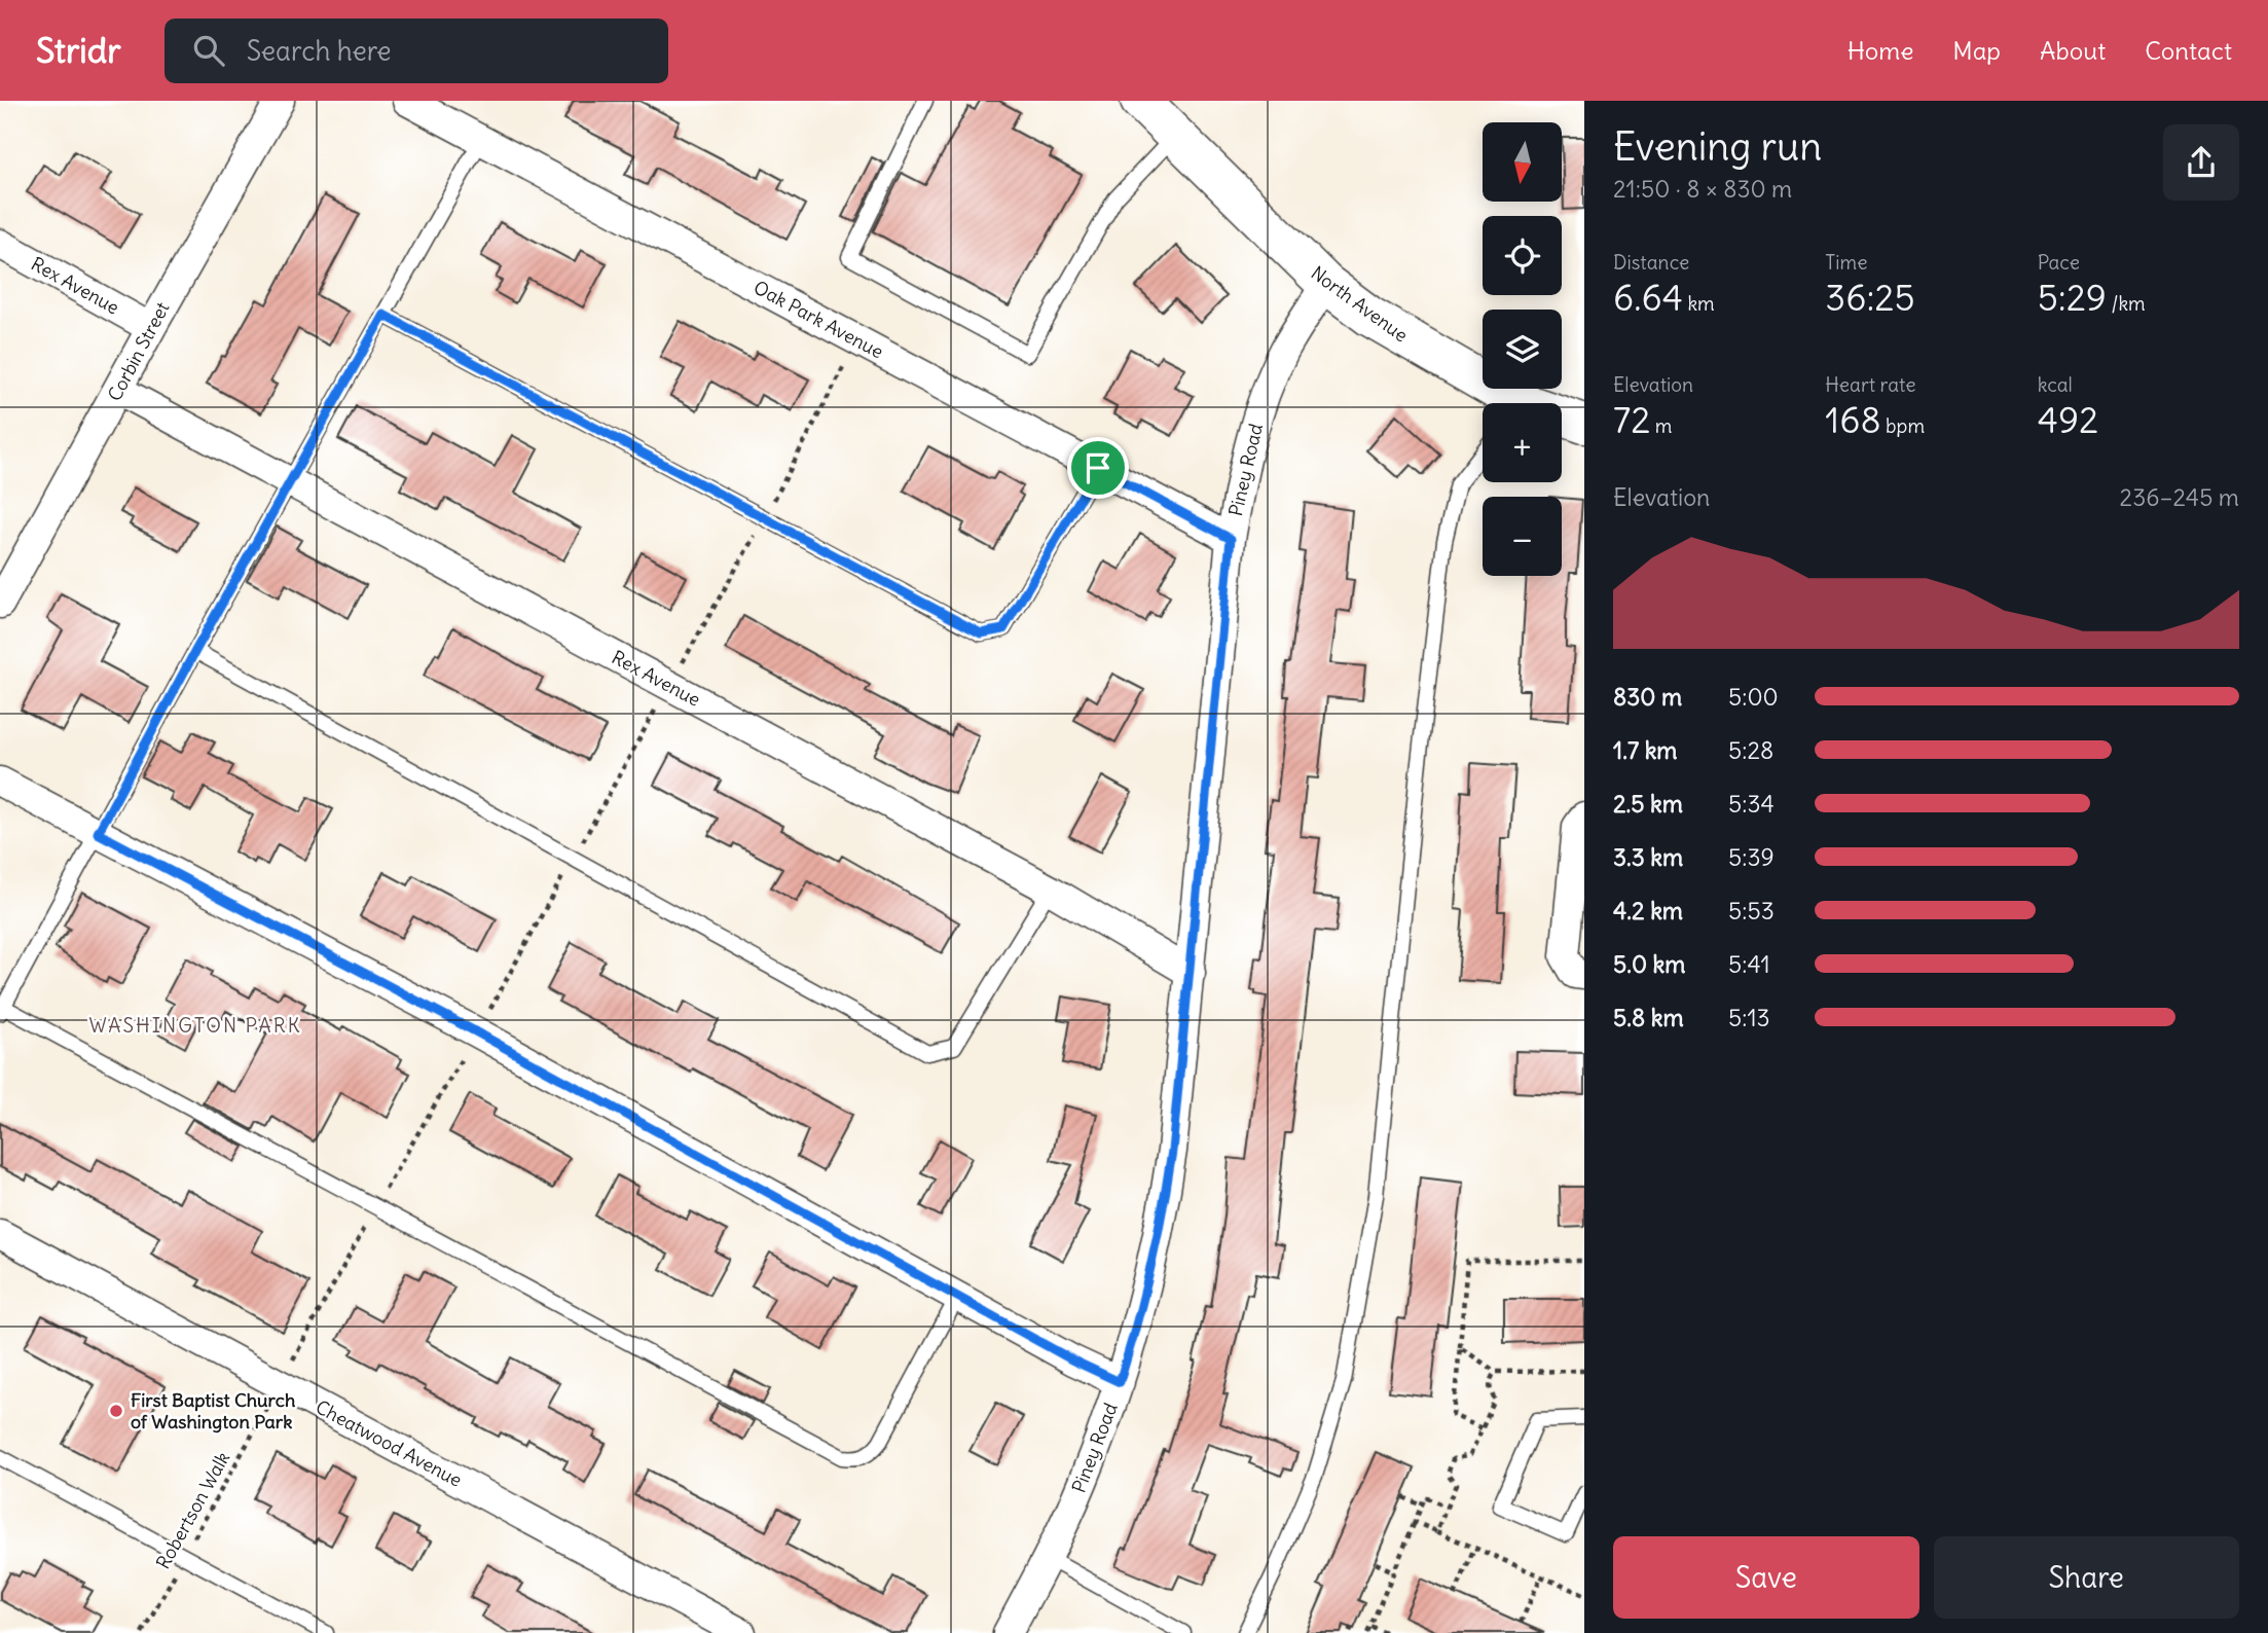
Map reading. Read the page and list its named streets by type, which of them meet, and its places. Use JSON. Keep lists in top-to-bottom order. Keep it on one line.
{"streets":{"street":["Rex Avenue","North Avenue","Oak Park Avenue","Corbin Street","Piney Road","Cheatwood Avenue"],"path":["Robertson Walk"]},"crossings":[["Rex Avenue","Corbin Street"],["Rex Avenue","Piney Road"],["North Avenue","Piney Road"],["Oak Park Avenue","Piney Road"]],"districts":["WASHINGTON PARK"],"places":["First Baptist Church of Washington Park"],"north":"bottom","page":{"header":"Stridr","search":"Search here","nav":["Home","Map","About","Contact"],"heading":["Evening run","21:50 · 8 × 830 m"],"map_buttons":["+","−"],"stats":[["Distance","6.64 km"],["Time","36:25"],["Pace","5:29 /km"],["Elevation","72 m"],["Heart rate","168 bpm"],["kcal","492"]],"chart":["Elevation","236–245 m"],"list":[{"name":"830 m","note":"5:00"},{"name":"1.7 km","note":"5:28"},{"name":"2.5 km","note":"5:34"},{"name":"3.3 km","note":"5:39"},{"name":"4.2 km","note":"5:53"},{"name":"5.0 km","note":"5:41"},{"name":"5.8 km","note":"5:13"}],"buttons":["Save","Share"]}}
